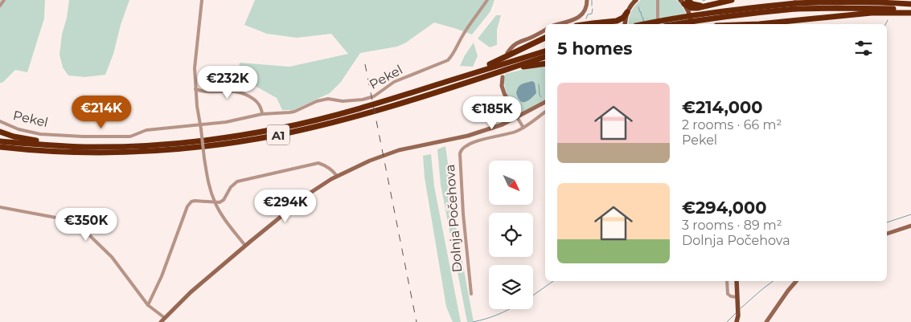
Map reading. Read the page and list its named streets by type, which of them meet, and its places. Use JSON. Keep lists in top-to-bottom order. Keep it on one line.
{"streets":{"highway":["A1"],"street":["Pekel","Dolnja Počehova"]},"north":"bottom right","page":{"heading":"5 homes","price":["€232K","€214K","€185K","€294K","€350K"],"list":[{"name":"€214,000","note":"2 rooms · 66 m² · Pekel"},{"name":"€294,000","note":"3 rooms · 89 m² · Dolnja Počehova"}]}}
